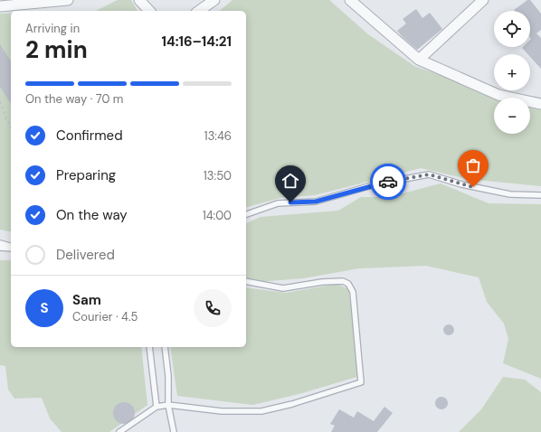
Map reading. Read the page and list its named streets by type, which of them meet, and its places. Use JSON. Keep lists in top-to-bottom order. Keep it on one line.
{"page":{"map_buttons":["+","−"],"heading":["2 min","Arriving in","14:16–14:21"],"panel":["Sam","Courier · 4.5"],"bar":"On the way · 70 m","list":[["Confirmed","13:46"],["Preparing","13:50"],["On the way","14:00"],"Delivered"],"round":"S"}}
